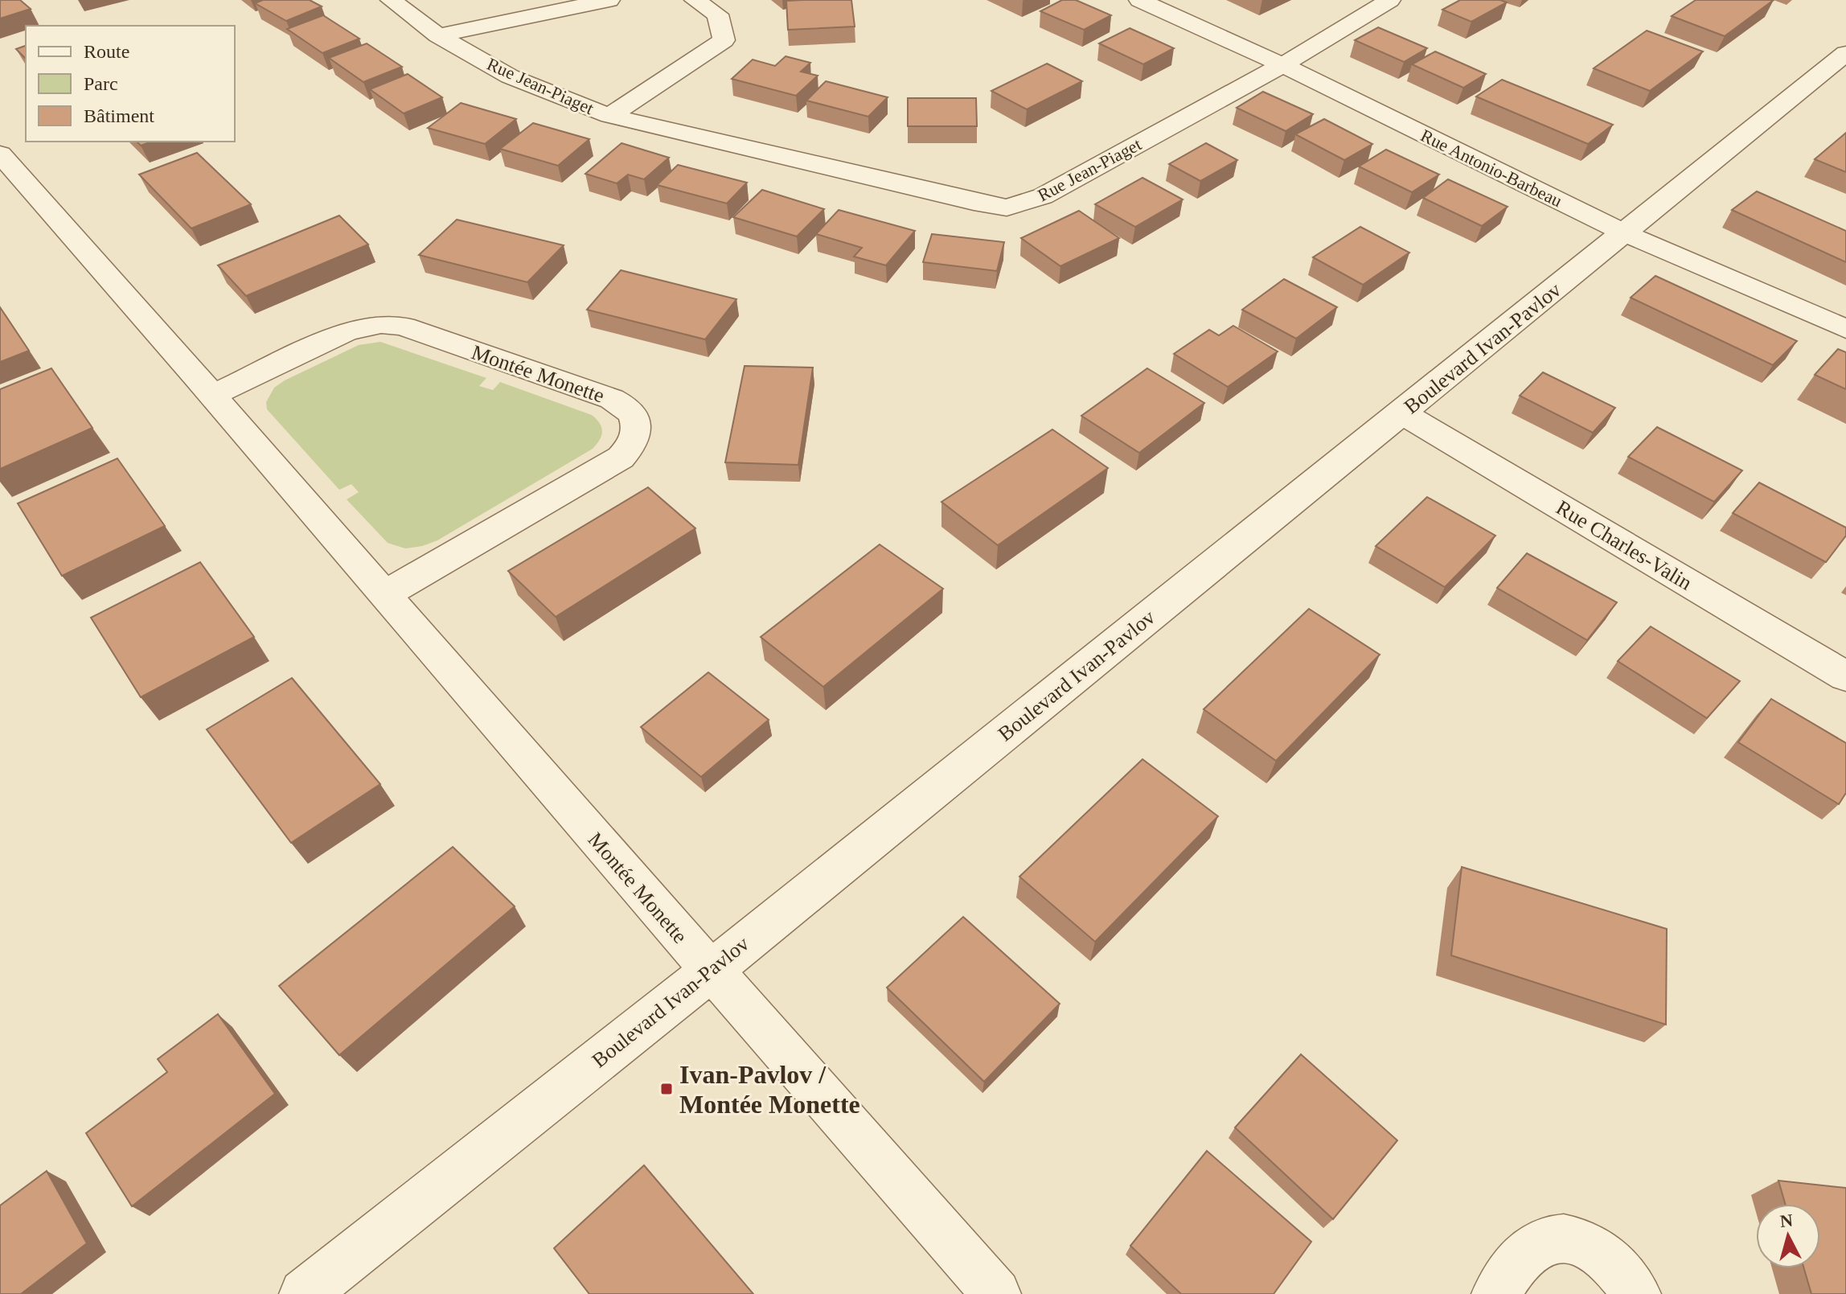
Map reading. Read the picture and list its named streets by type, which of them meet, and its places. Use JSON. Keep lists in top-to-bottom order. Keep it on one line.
{"streets":{"street":["Rue Jean-Piaget","Rue Antonio-Barbeau","Boulevard Ivan-Pavlov","Montée Monette","Rue Charles-Valin"]},"crossings":[["Rue Jean-Piaget","Rue Antonio-Barbeau"],["Rue Antonio-Barbeau","Boulevard Ivan-Pavlov"],["Boulevard Ivan-Pavlov","Montée Monette"],["Boulevard Ivan-Pavlov","Rue Charles-Valin"]],"places":{"transit":["Ivan-Pavlov / Montée Monette"]},"legend":["Route","Parc","Bâtiment"],"north":"top"}
